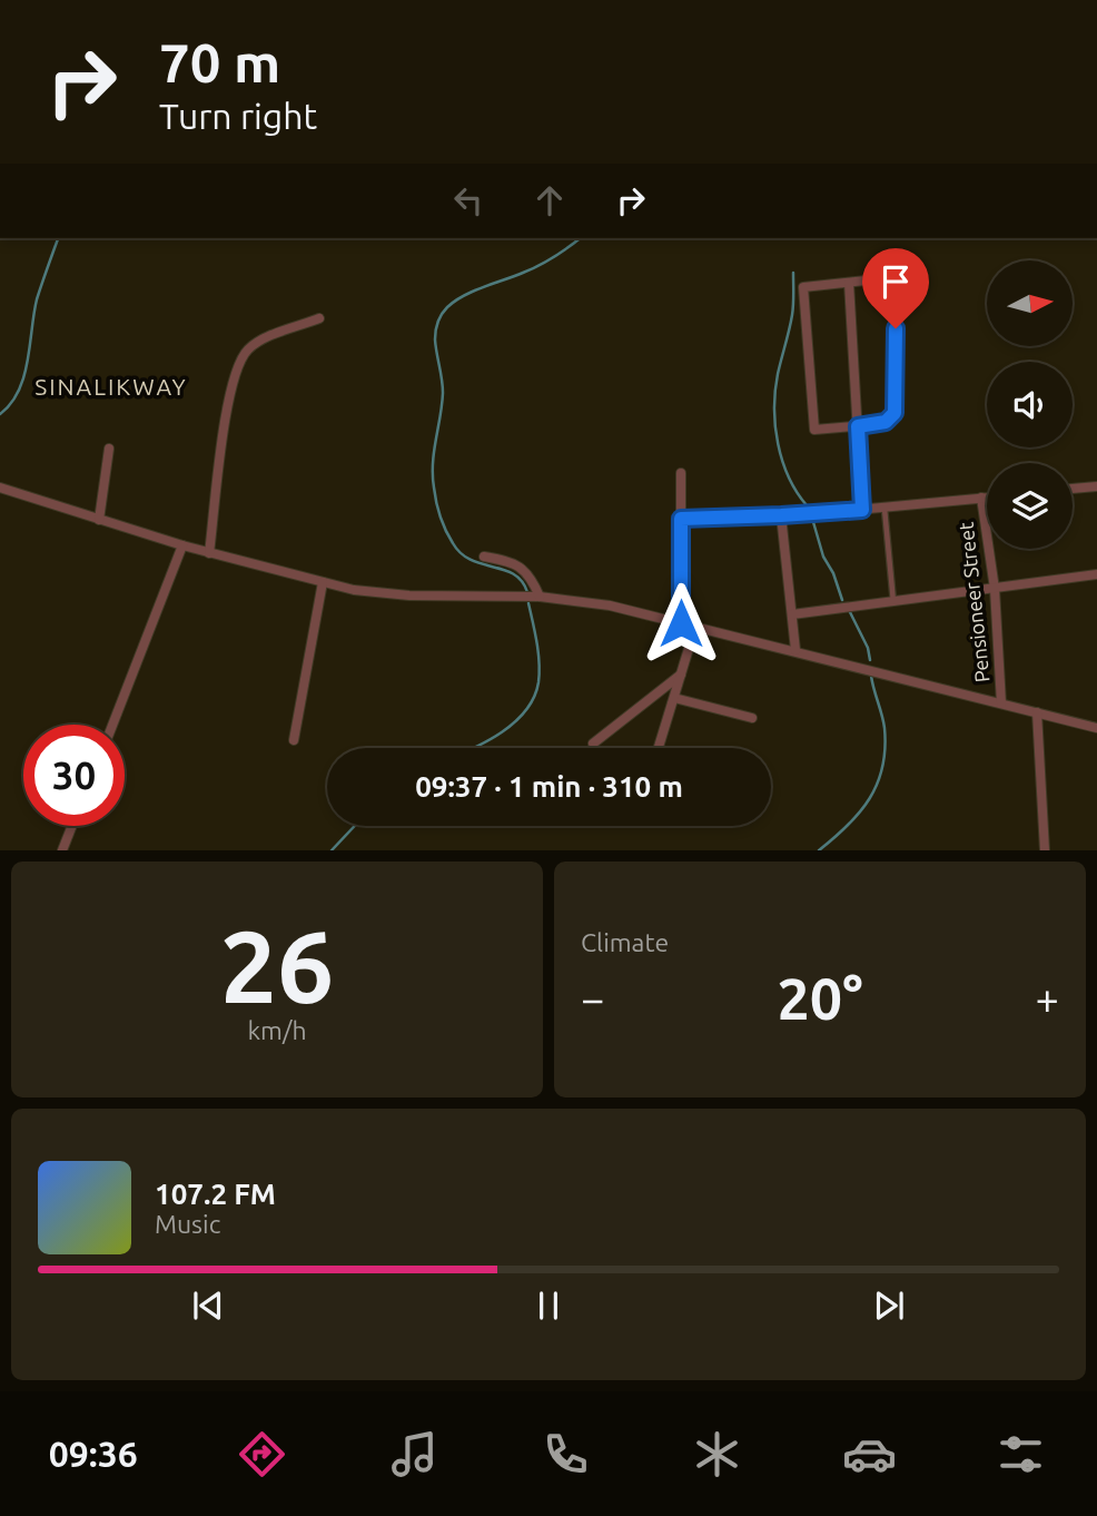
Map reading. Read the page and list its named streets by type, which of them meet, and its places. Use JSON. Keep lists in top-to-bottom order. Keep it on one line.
{"streets":{"street":["Pensioneer Street"]},"districts":["SINALIKWAY"],"north":"right","page":{"turn":["70 m","Turn right"],"limit":"30","trip":"09:37 · 1 min · 310 m","tile":[["26","km/h"],"Climate"],"heat":["−","20°","+"],"song":["107.2 FM","Music"],"tabs":"09:36"}}
